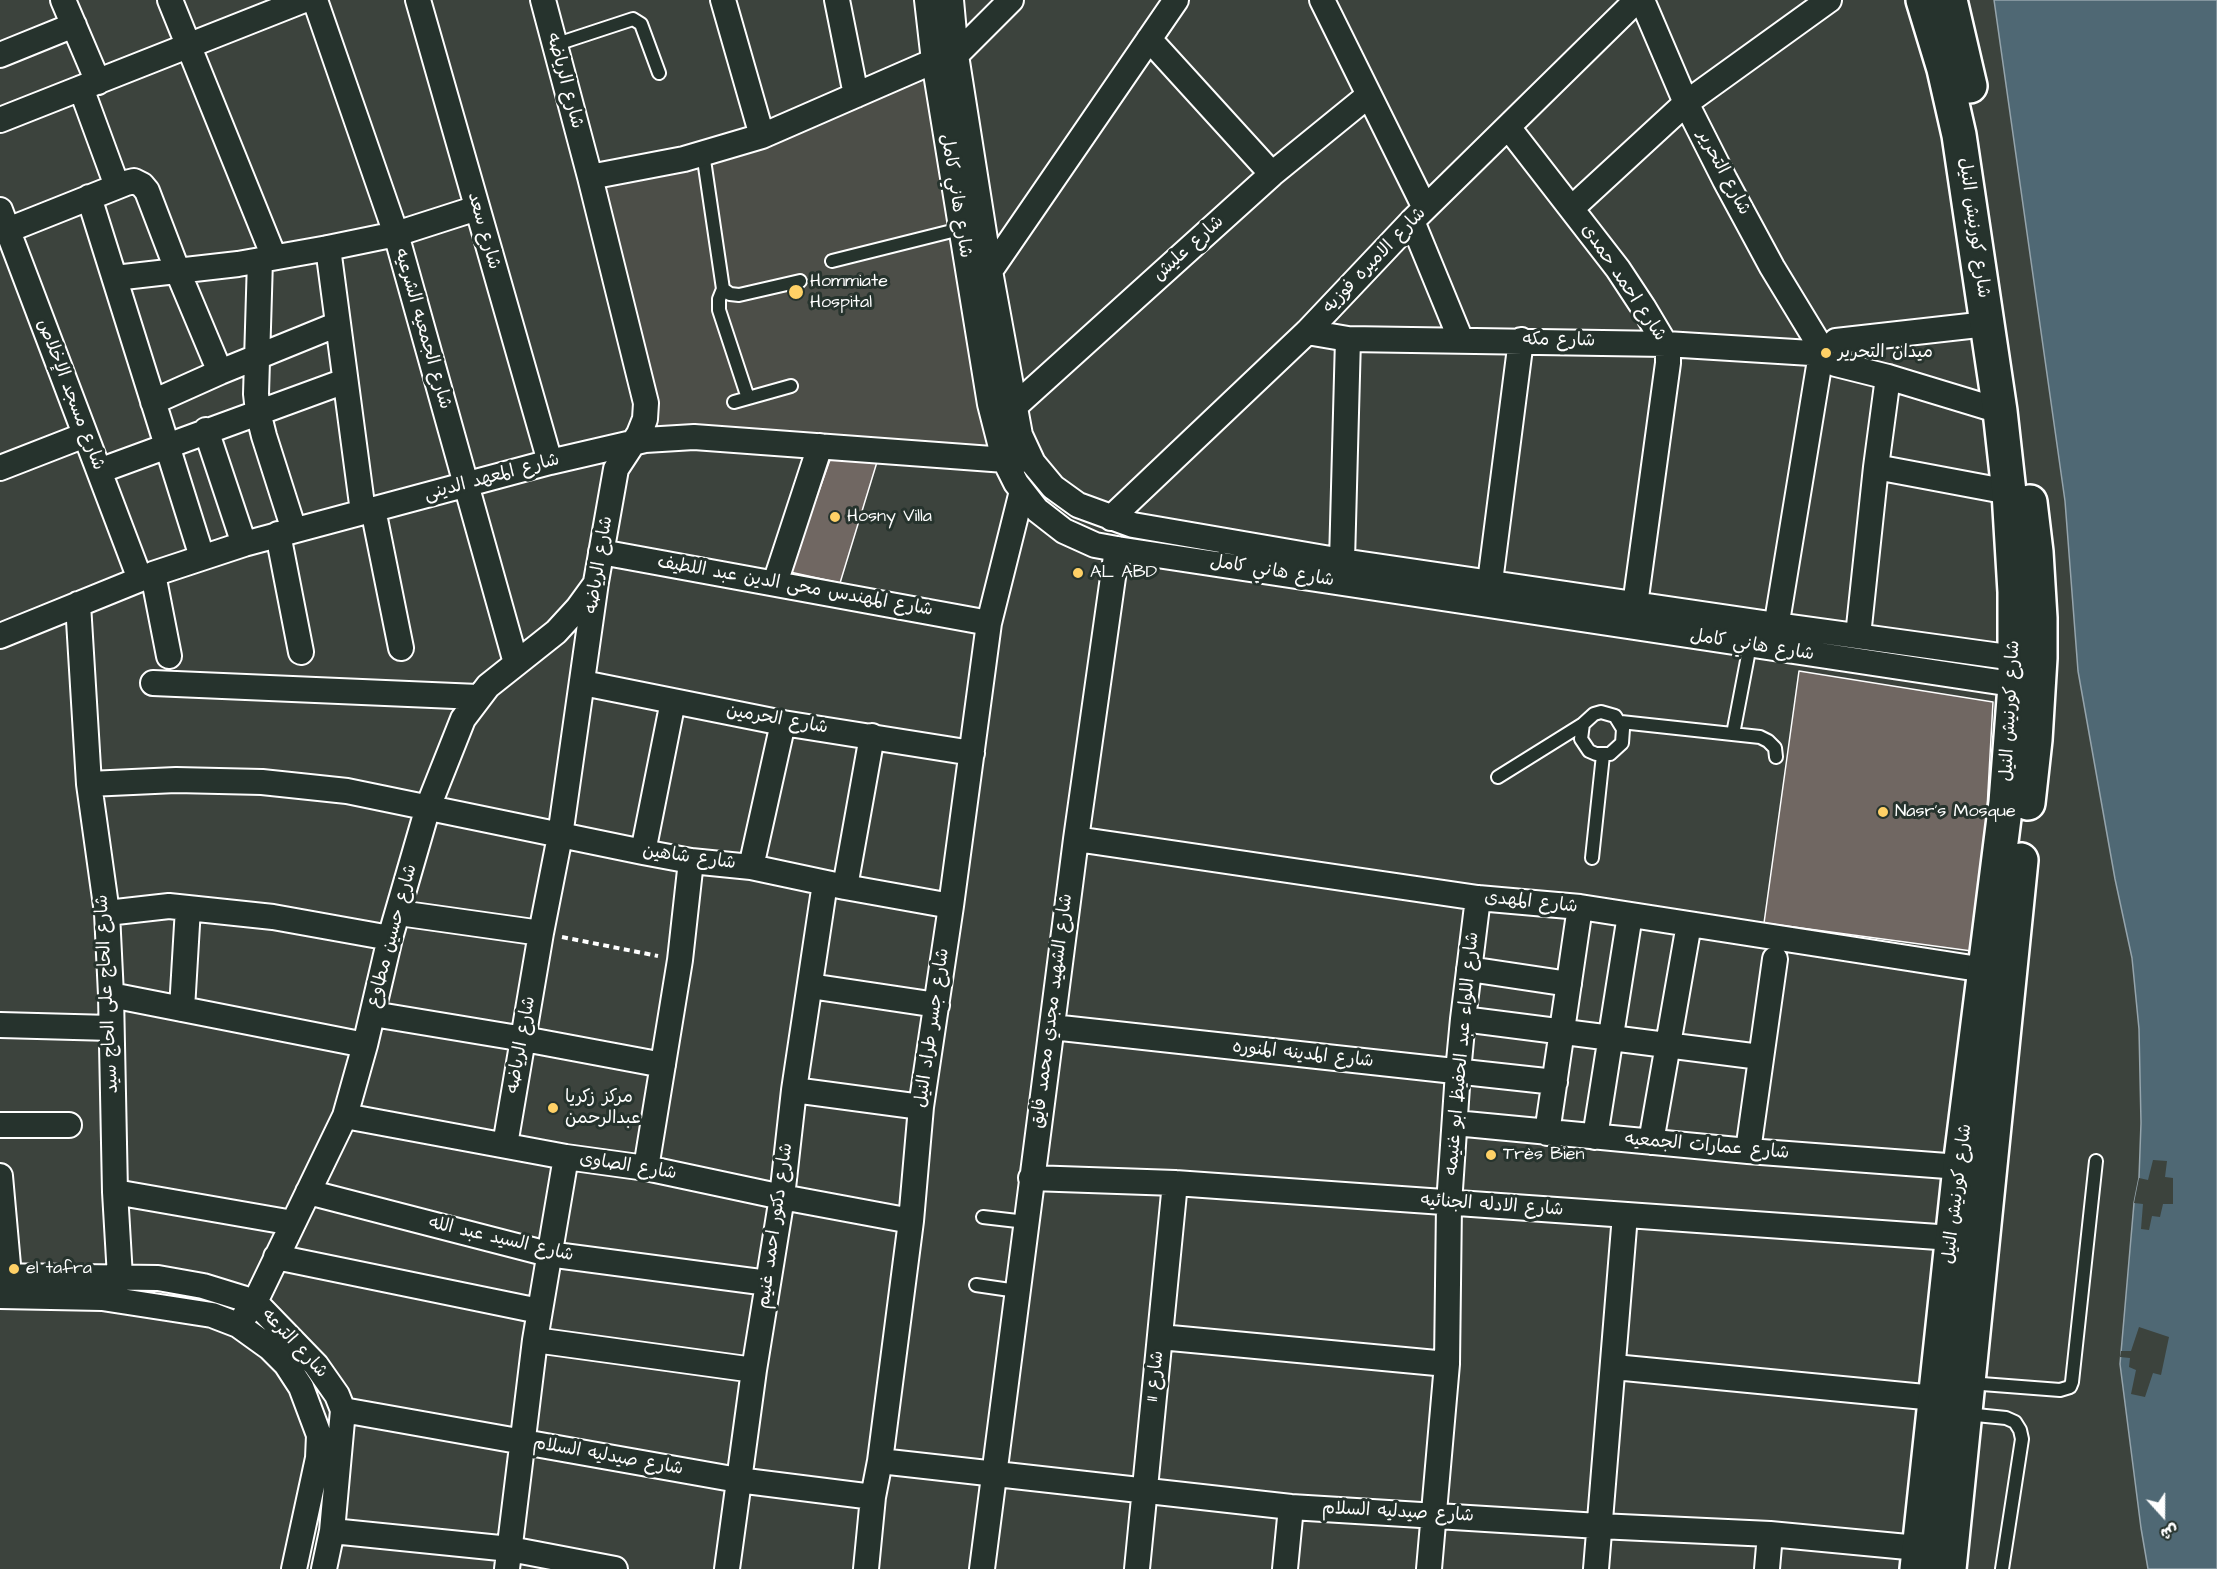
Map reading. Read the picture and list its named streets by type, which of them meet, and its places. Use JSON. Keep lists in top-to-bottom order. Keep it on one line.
{"streets":{"main road":["شارع كورنيش النيل"],"street":["شارع الرياضه","شارع التحرير","شارع هاني كامل","شارع سعد","شارع عليش","شارع الاميره فوزيه","شارع احمد حمدى","شارع الجمعيه الشرعيه","شارع مكه","شارع مسجد الإخلاص","شارع المعهد الدينى","شارع المهندس محى الدين عبد اللطيف","شارع الحرمين","شارع شاهين","شارع المهدى","شارع حسين مطاوع","شارع الحاج على الحاج سيد","شارع الشهيد مجدي محمد فايق","شارع جسر طراد النيل","شارع اللواء عبد الحفيظ ابو غنيمه","شارع المدينه المنوره","شارع عمارات الجمعيه","شارع الصاوى","شارع الادله الجنائيه","شارع دكتور احمد غنيم","شارع السيد عبد الله","شارع الترعه","شارع 11","شارع صيدليه السلام"]},"crossings":[["شارع الرياضه","شارع المعهد الدينى"],["شارع الرياضه","شارع المهندس محى الدين عبد اللطيف"],["شارع الرياضه","شارع الحرمين"],["شارع الرياضه","شارع شاهين"],["شارع الرياضه","شارع حسين مطاوع"],["شارع الرياضه","شارع الصاوى"],["شارع التحرير","شارع مكه"],["شارع هاني كامل","شارع كورنيش النيل"],["شارع هاني كامل","شارع عليش"],["شارع هاني كامل","شارع الاميره فوزيه"],["شارع هاني كامل","شارع احمد حمدى"],["شارع هاني كامل","شارع المعهد الدينى"],["شارع هاني كامل","شارع الشهيد مجدي محمد فايق"],["شارع هاني كامل","شارع جسر طراد النيل"],["شارع كورنيش النيل","شارع مكه"],["شارع كورنيش النيل","شارع المهدى"],["شارع كورنيش النيل","شارع عمارات الجمعيه"],["شارع كورنيش النيل","شارع الادله الجنائيه"],["شارع كورنيش النيل","شارع صيدليه السلام"],["شارع سعد","شارع المعهد الدينى"],["شارع الاميره فوزيه","شارع احمد حمدى"],["شارع الاميره فوزيه","شارع مكه"],["شارع احمد حمدى","شارع مكه"],["شارع الجمعيه الشرعيه","شارع المعهد الدينى"],["شارع الجمعيه الشرعيه","شارع حسين مطاوع"],["شارع مسجد الإخلاص","شارع المعهد الدينى"],["شارع المعهد الدينى","شارع الحاج على الحاج سيد"],["شارع المهندس محى الدين عبد اللطيف","شارع جسر طراد النيل"],["شارع الحرمين","شارع جسر طراد النيل"],["شارع الحرمين","شارع دكتور احمد غنيم"],["شارع شاهين","شارع حسين مطاوع"],["شارع شاهين","شارع الحاج على الحاج سيد"],["شارع شاهين","شارع جسر طراد النيل"],["شارع شاهين","شارع دكتور احمد غنيم"],["شارع المهدى","شارع الشهيد مجدي محمد فايق"],["شارع المهدى","شارع اللواء عبد الحفيظ ابو غنيمه"],["شارع حسين مطاوع","شارع الصاوى"],["شارع حسين مطاوع","شارع السيد عبد الله"],["شارع حسين مطاوع","شارع الترعه"],["شارع الحاج على الحاج سيد","شارع الترعه"],["شارع الشهيد مجدي محمد فايق","شارع المدينه المنوره"],["شارع الشهيد مجدي محمد فايق","شارع الادله الجنائيه"],["شارع الشهيد مجدي محمد فايق","شارع صيدليه السلام"],["شارع جسر طراد النيل","شارع الصاوى"],["شارع جسر طراد النيل","شارع صيدليه السلام"],["شارع اللواء عبد الحفيظ ابو غنيمه","شارع المدينه المنوره"],["شارع اللواء عبد الحفيظ ابو غنيمه","شارع عمارات الجمعيه"],["شارع اللواء عبد الحفيظ ابو غنيمه","شارع الادله الجنائيه"],["شارع اللواء عبد الحفيظ ابو غنيمه","شارع صيدليه السلام"],["شارع الصاوى","شارع دكتور احمد غنيم"],["شارع الادله الجنائيه","شارع 11"],["شارع دكتور احمد غنيم","شارع السيد عبد الله"],["شارع دكتور احمد غنيم","شارع صيدليه السلام"],["شارع الترعه","شارع صيدليه السلام"],["شارع 11","شارع صيدليه السلام"]],"places":["Hommiate Hospital","ميدان التحرير","Hosny Villa","AL ABD","Nasr's Mosque","مركز زكريا عبدالرحمن","Très Bien","el tafra"],"north":"bottom"}
